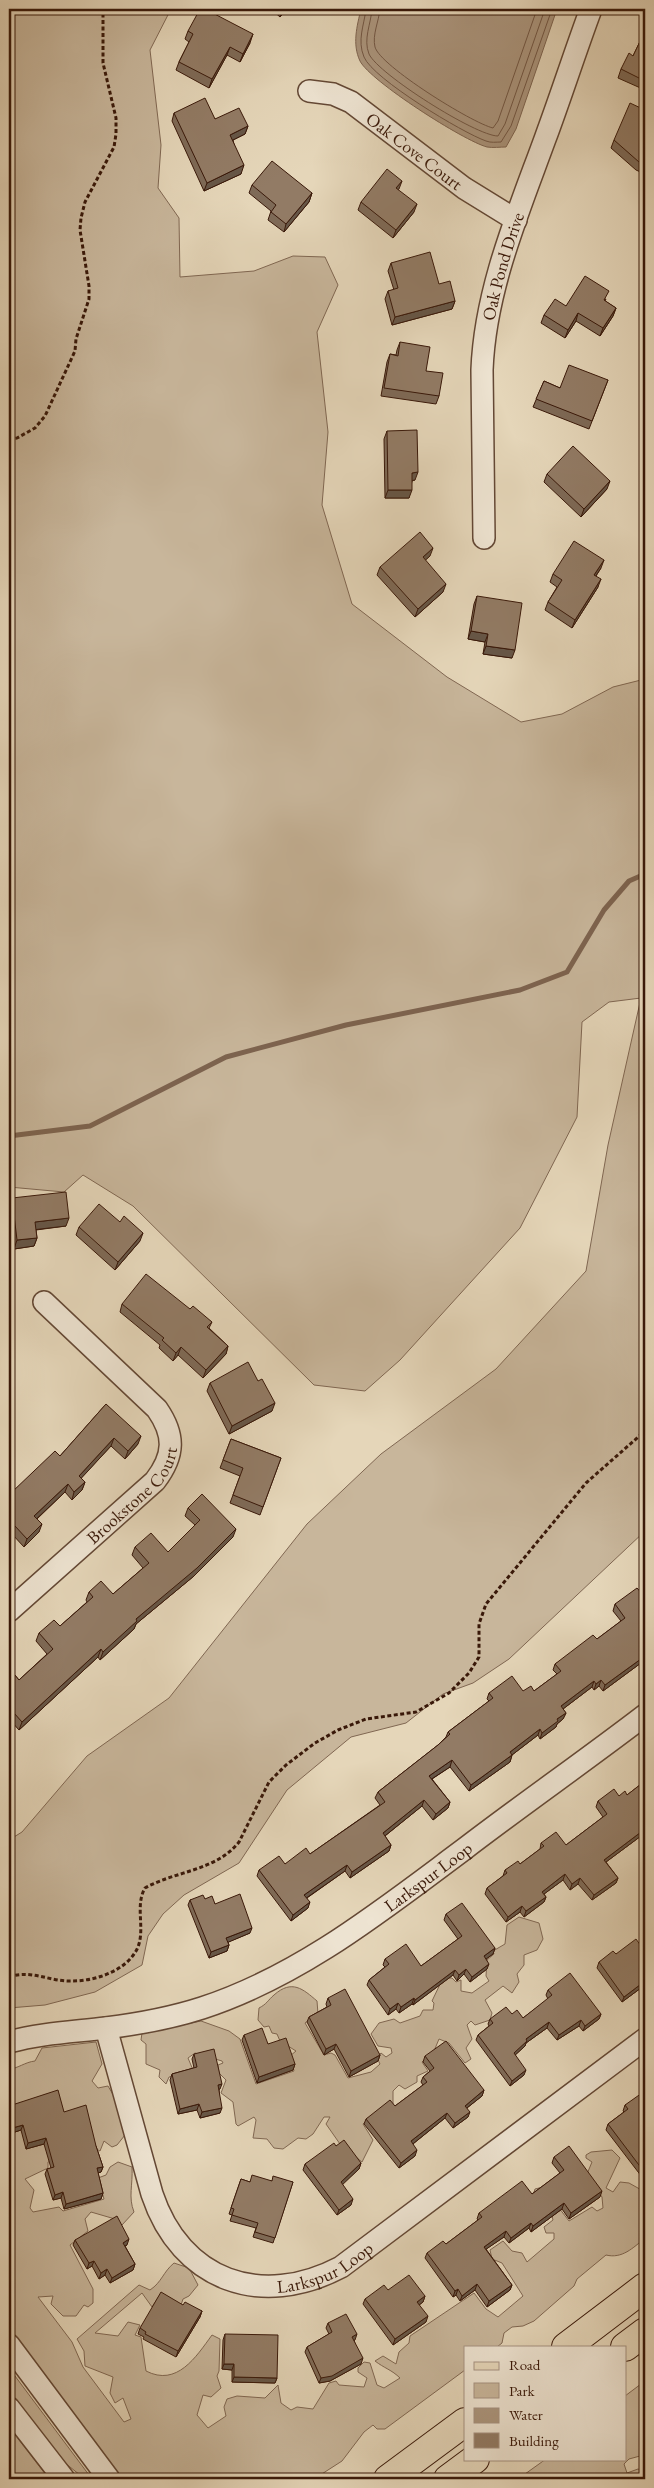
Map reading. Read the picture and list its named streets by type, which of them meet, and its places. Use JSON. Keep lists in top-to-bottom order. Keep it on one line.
{"streets":{"street":["Oak Cove Court","Oak Pond Drive","Brookstone Court","Larkspur Loop"]},"crossings":[["Oak Cove Court","Oak Pond Drive"]],"legend":["Road","Park","Water","Building"]}
